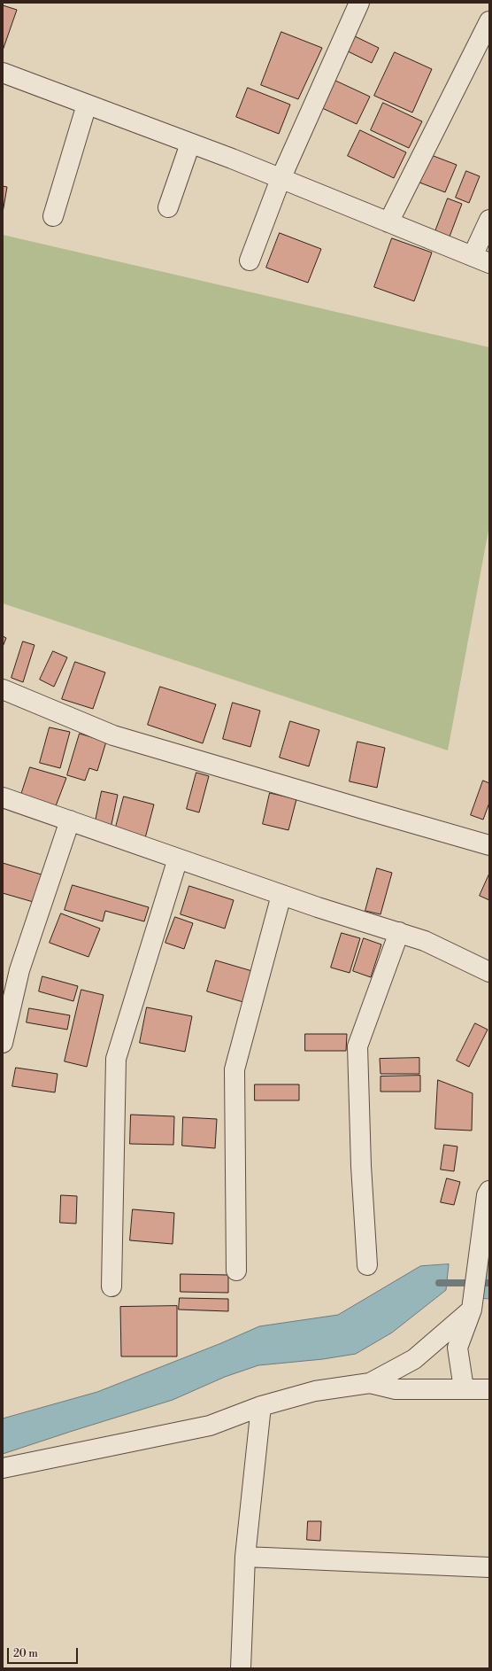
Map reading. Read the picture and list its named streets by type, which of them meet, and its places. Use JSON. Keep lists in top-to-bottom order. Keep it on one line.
{"scale_bar":"20 m"}
